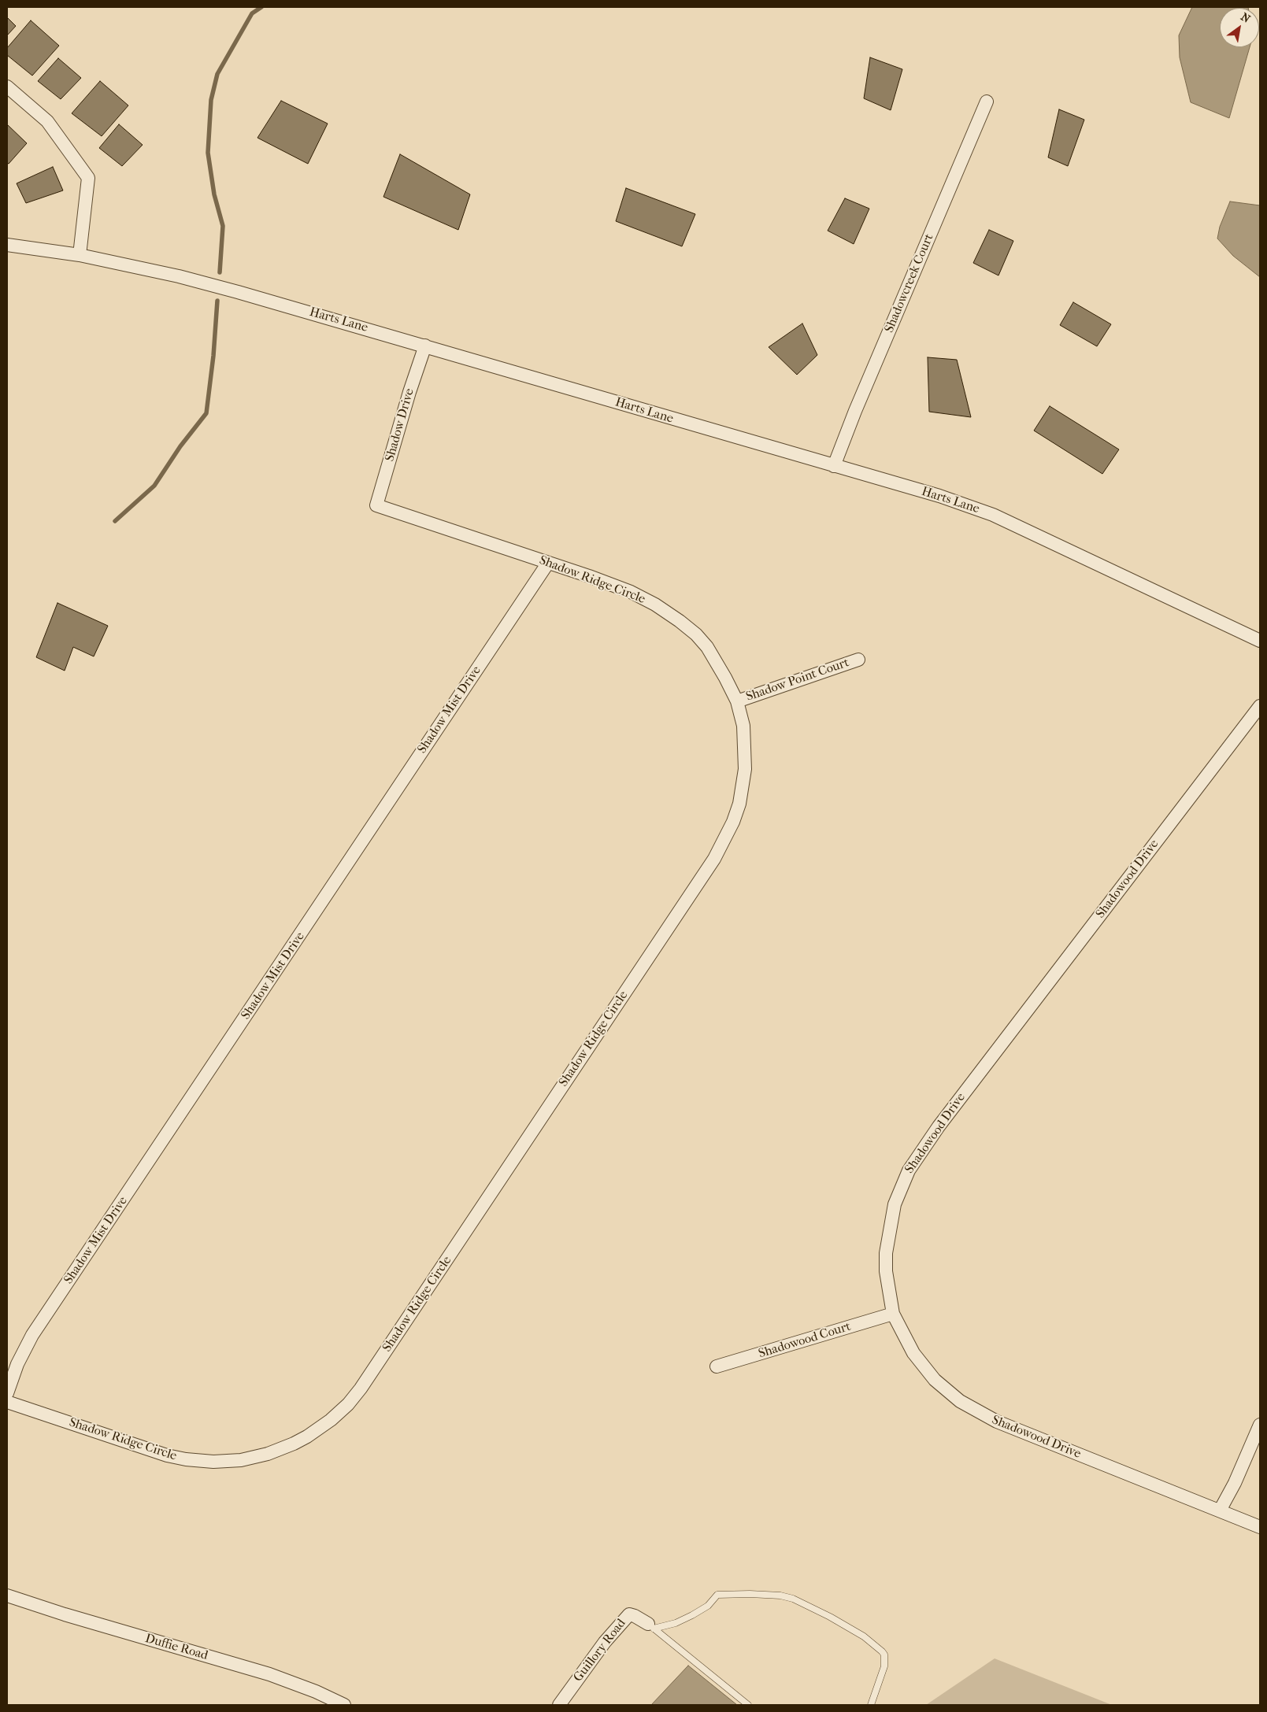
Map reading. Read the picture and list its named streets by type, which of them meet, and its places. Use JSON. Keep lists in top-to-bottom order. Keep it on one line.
{"streets":{"street":["Shadowcreek Court","Harts Lane","Shadow Drive","Shadow Ridge Circle","Shadow Point Court","Shadow Mist Drive","Shadowood Drive","Shadowood Court","Duffie Road","Guillory Road"]},"crossings":[["Shadowcreek Court","Harts Lane"],["Harts Lane","Shadow Drive"],["Shadow Drive","Shadow Ridge Circle"],["Shadow Ridge Circle","Shadow Point Court"],["Shadow Ridge Circle","Shadow Mist Drive"],["Shadowood Drive","Shadowood Court"]],"north":"top right"}
